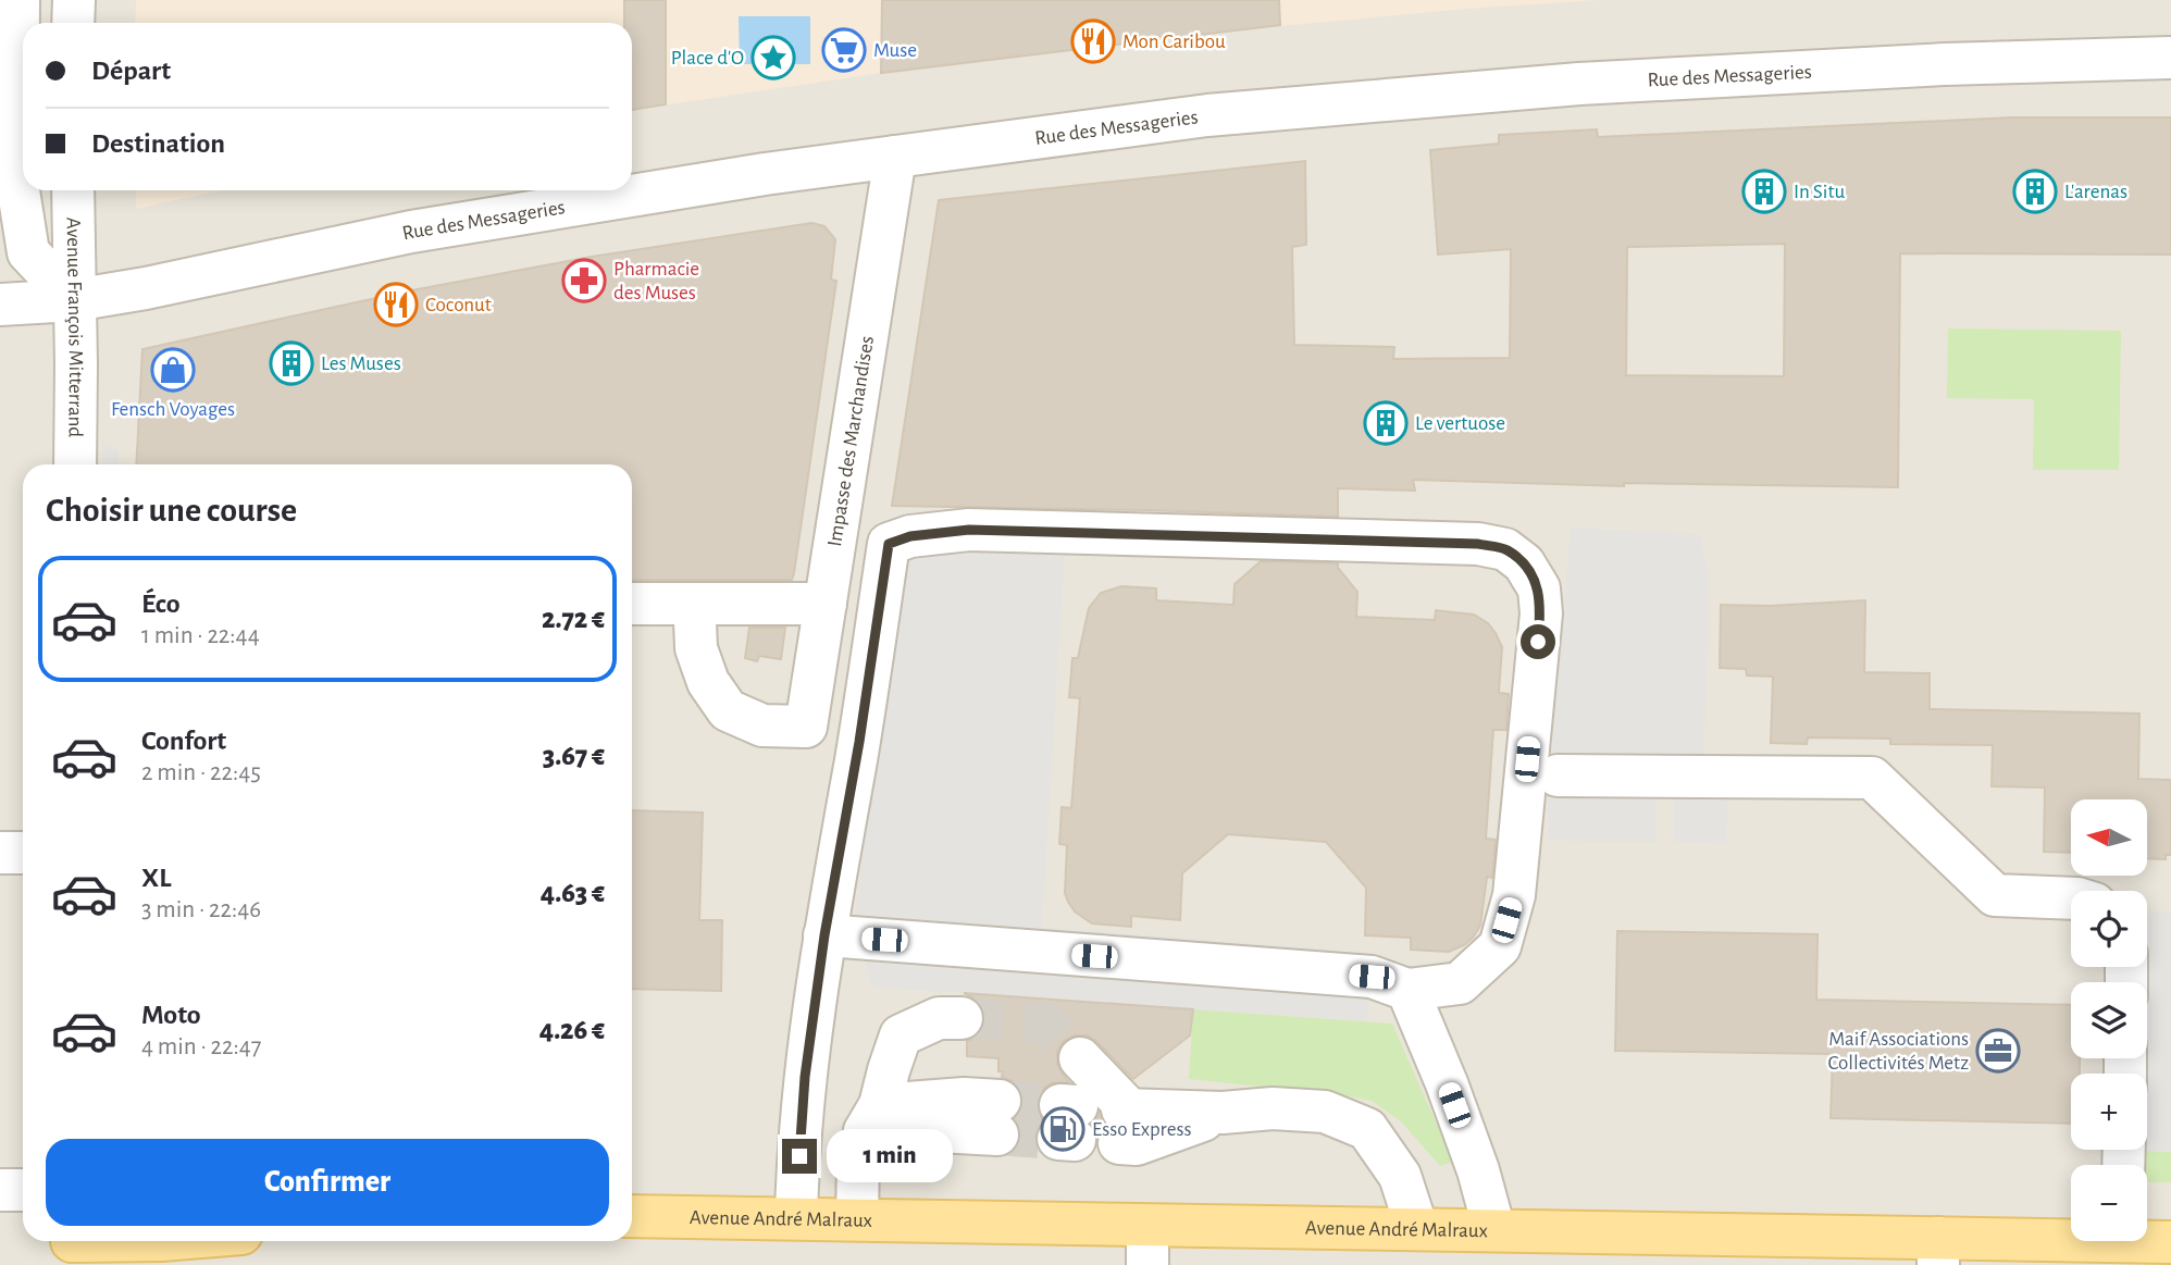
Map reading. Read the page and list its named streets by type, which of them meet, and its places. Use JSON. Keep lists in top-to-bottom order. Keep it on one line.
{"streets":{"main road":["Avenue André Malraux"],"street":["Rue des Messageries","Avenue François Mitterrand","Impasse des Marchandises"]},"crossings":[["Rue des Messageries","Avenue François Mitterrand"],["Rue des Messageries","Impasse des Marchandises"]],"places":{"restaurant":["Mon Caribou","Coconut"],"supermarket":["Muse"],"place":["Place d'O"],"building":["In Situ","L'arenas","Les Muses","Le vertuose"],"pharmacy":["Pharmacie des Muses"],"shop":["Fensch Voyages"],"office":["Maif Associations Collectivités Metz"],"fuel station":["Esso Express"]},"north":"left","page":{"banner":["Départ","Destination"],"heading":"Choisir une course","list":[{"name":"Éco","note":"1 min · 22:44","value":"2.72 €"},{"name":"Confort","note":"2 min · 22:45","value":"3.67 €"},{"name":"XL","note":"3 min · 22:46","value":"4.63 €"},{"name":"Moto","note":"4 min · 22:47","value":"4.26 €"}],"map_buttons":["+","−"],"buttons":"Confirmer","bubble":"1 min"}}
